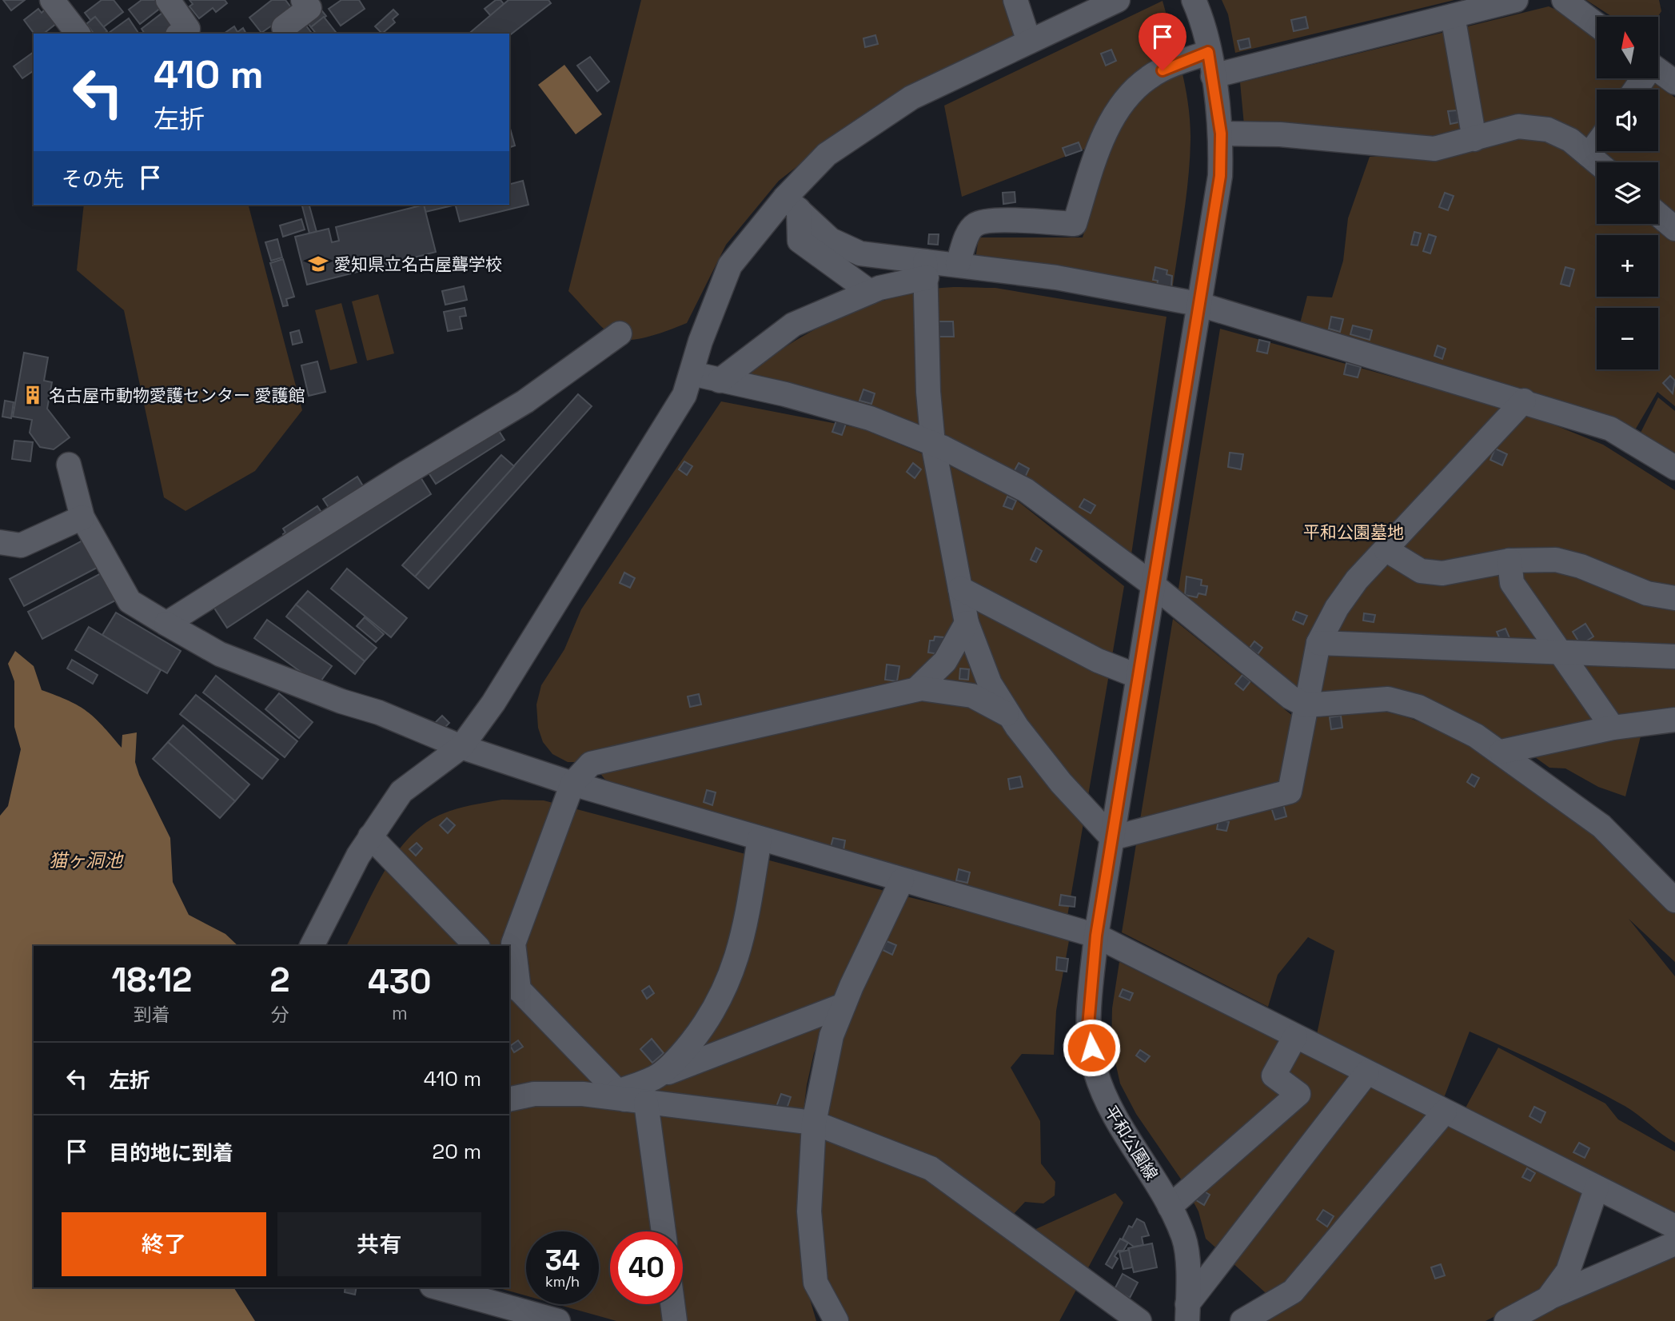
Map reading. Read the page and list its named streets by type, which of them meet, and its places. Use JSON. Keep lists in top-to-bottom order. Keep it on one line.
{"streets":{"street":["平和公園線"]},"water":["猫ヶ洞池"],"parks":["平和公園墓地"],"places":{"school or university":["愛知県立名古屋聾学校"],"building":["名古屋市動物愛護センター 愛護館"]},"north":"top","page":{"map_buttons":["+","−"],"turn":["410 m","左折"],"then":"その先","eta":["18:12","到着","2","分","430","m"],"list":[{"name":"左折","value":"410 m"},{"name":"目的地に到着","value":"20 m"}],"buttons":["終了","共有"],"speed":"34 km/h","limit":"40"}}
